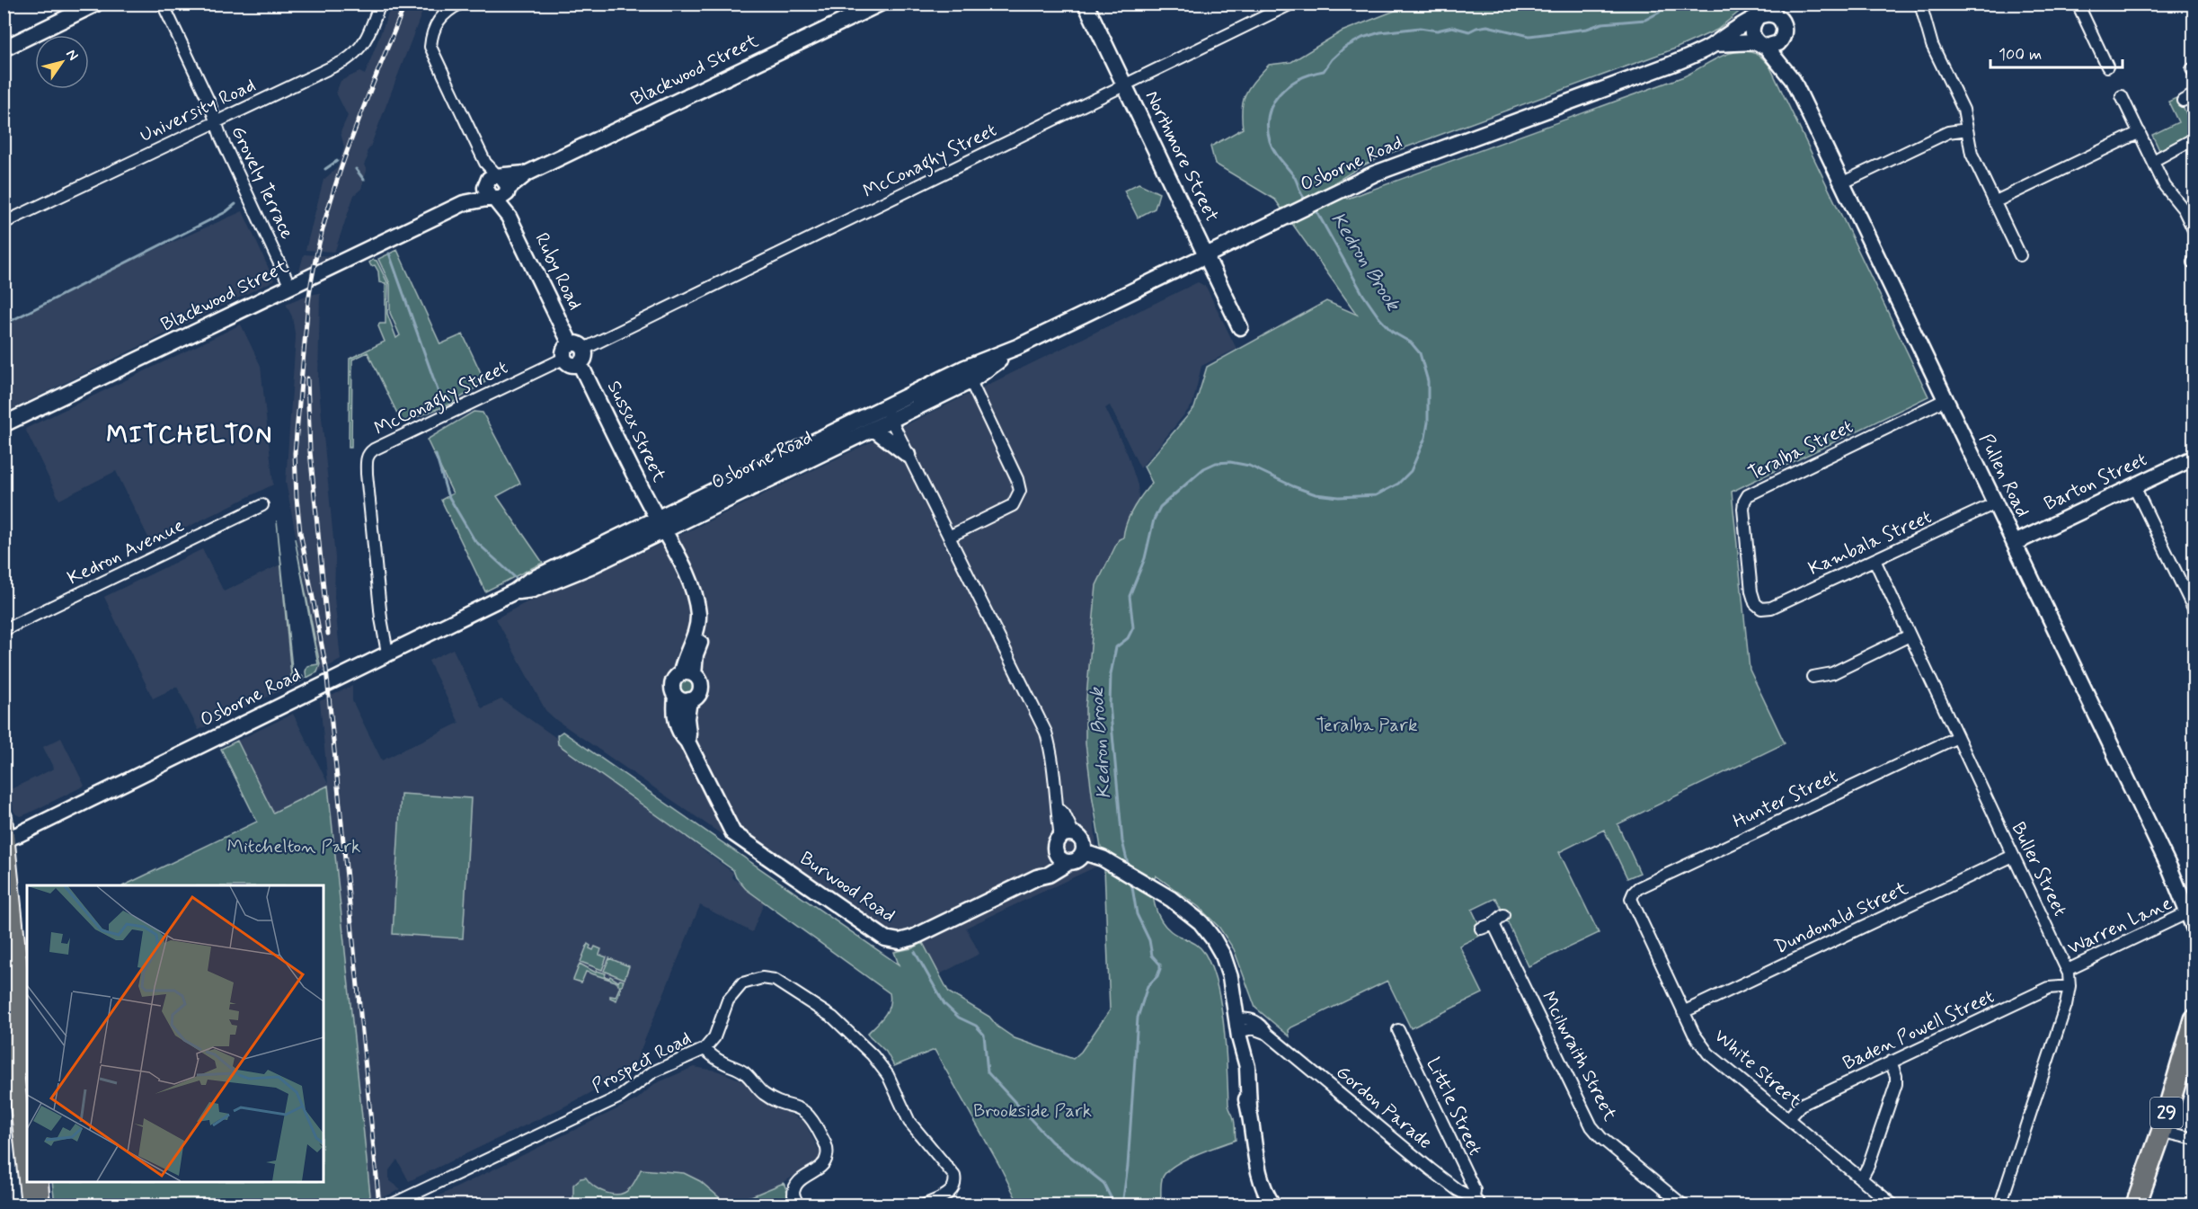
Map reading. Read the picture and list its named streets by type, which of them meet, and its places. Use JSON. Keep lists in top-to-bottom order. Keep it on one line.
{"streets":{"highway":["29"],"street":["Blackwood Street","University Road","Northmore Street","McConaghy Street","Osborne Road","Grovely Terrace","Ruby Road","Sussex Street","Teralba Street","Pullen Road","Barton Street","Kambala Street","Kedron Avenue","Hunter Street","Buller Street","Burwood Road","Dundonald Street","Warren Lane","Baden Powell Street","Mcilwraith Street","Prospect Road","White Street","Little Street","Gordon Parade"]},"crossings":[["Blackwood Street","Grovely Terrace"],["Blackwood Street","Ruby Road"],["University Road","Grovely Terrace"],["Northmore Street","McConaghy Street"],["Northmore Street","Osborne Road"],["McConaghy Street","Osborne Road"],["McConaghy Street","Ruby Road"],["McConaghy Street","Sussex Street"],["Osborne Road","Sussex Street"],["Osborne Road","Pullen Road"],["Ruby Road","Sussex Street"],["Teralba Street","Pullen Road"],["Teralba Street","Kambala Street"],["Pullen Road","Barton Street"],["Pullen Road","Kambala Street"],["Pullen Road","Warren Lane"],["Kambala Street","Buller Street"],["Hunter Street","Buller Street"],["Hunter Street","White Street"],["Buller Street","Dundonald Street"],["Buller Street","Warren Lane"],["Buller Street","Baden Powell Street"],["Dundonald Street","White Street"],["Baden Powell Street","White Street"],["Little Street","Gordon Parade"]],"districts":["MITCHELTON"],"water":["Kedron Brook"],"parks":["Teralba Park","Mitchelton Park","Brookside Park"],"scale_bar":"100 m","north":"top right"}
